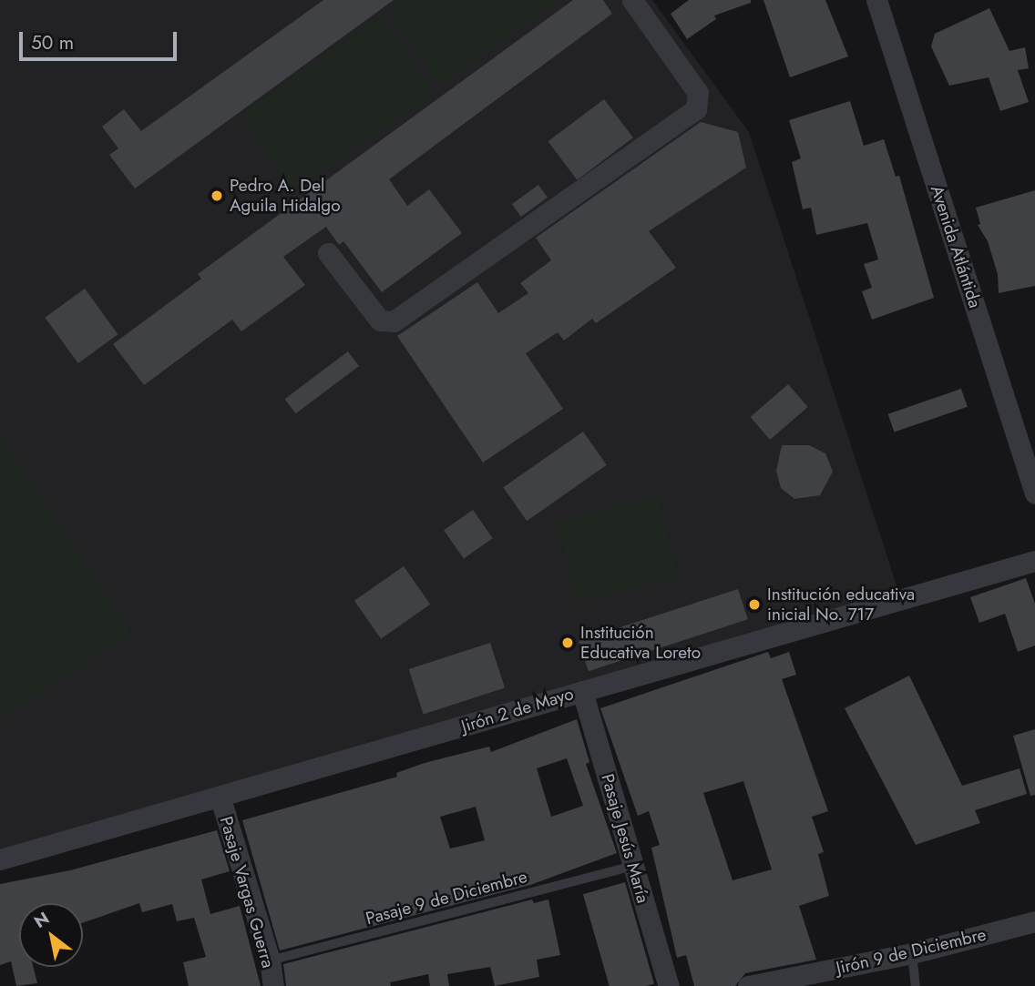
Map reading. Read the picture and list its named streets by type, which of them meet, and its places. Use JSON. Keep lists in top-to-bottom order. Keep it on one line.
{"streets":{"street":["Avenida Atlántida","Jirón 2 de Mayo","Pasaje Jesús María","Pasaje Vargas Guerra","Jirón 9 de Diciembre"],"lane":["Pasaje 9 de Diciembre"]},"crossings":[["Jirón 2 de Mayo","Pasaje Jesús María"],["Jirón 2 de Mayo","Pasaje Vargas Guerra"],["Pasaje Jesús María","Pasaje 9 de Diciembre"],["Pasaje Vargas Guerra","Pasaje 9 de Diciembre"]],"places":["Pedro A. Del Aguila Hidalgo","Institución educativa inicial No. 717","Institución Educativa Loreto"],"scale_bar":"50 m","north":"top left"}
